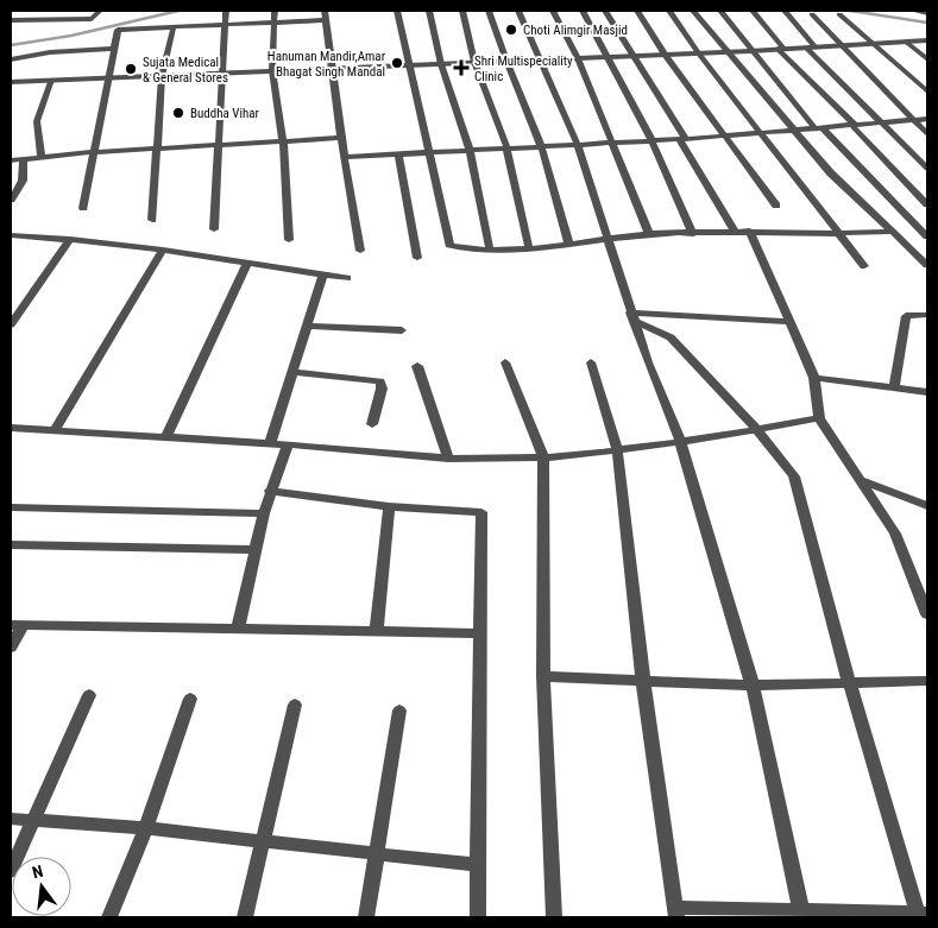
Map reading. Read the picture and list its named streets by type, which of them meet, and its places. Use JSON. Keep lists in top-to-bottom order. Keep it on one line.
{"places":{"other":["Choti Alimgir Masjid","Hanuman Mandir,Amar Bhagat Singh Mandal","Sujata Medical & General Stores","Buddha Vihar"],"health":["Shri Multispeciality Clinic"]},"north":"top"}
